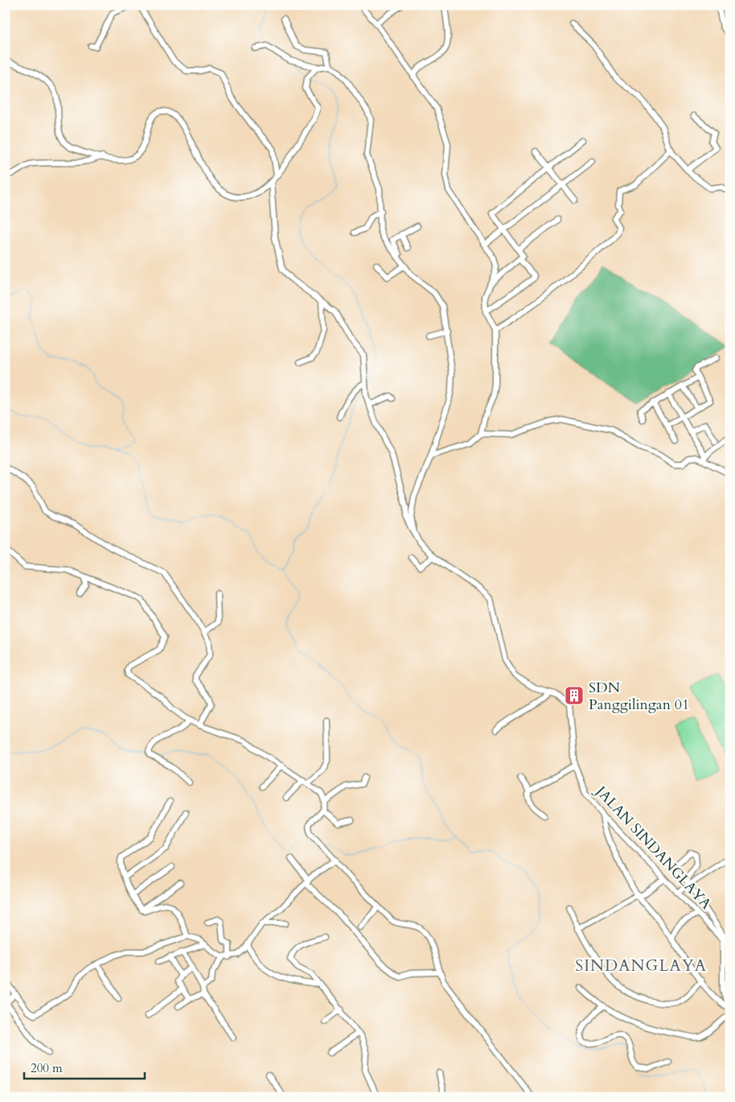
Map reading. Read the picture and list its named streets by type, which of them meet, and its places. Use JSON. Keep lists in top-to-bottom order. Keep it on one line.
{"streets":{"street":["JALAN SINDANGLAYA"]},"districts":["SINDANGLAYA"],"places":{"building":["SDN Panggilingan 01"]},"scale_bar":"200 m"}
